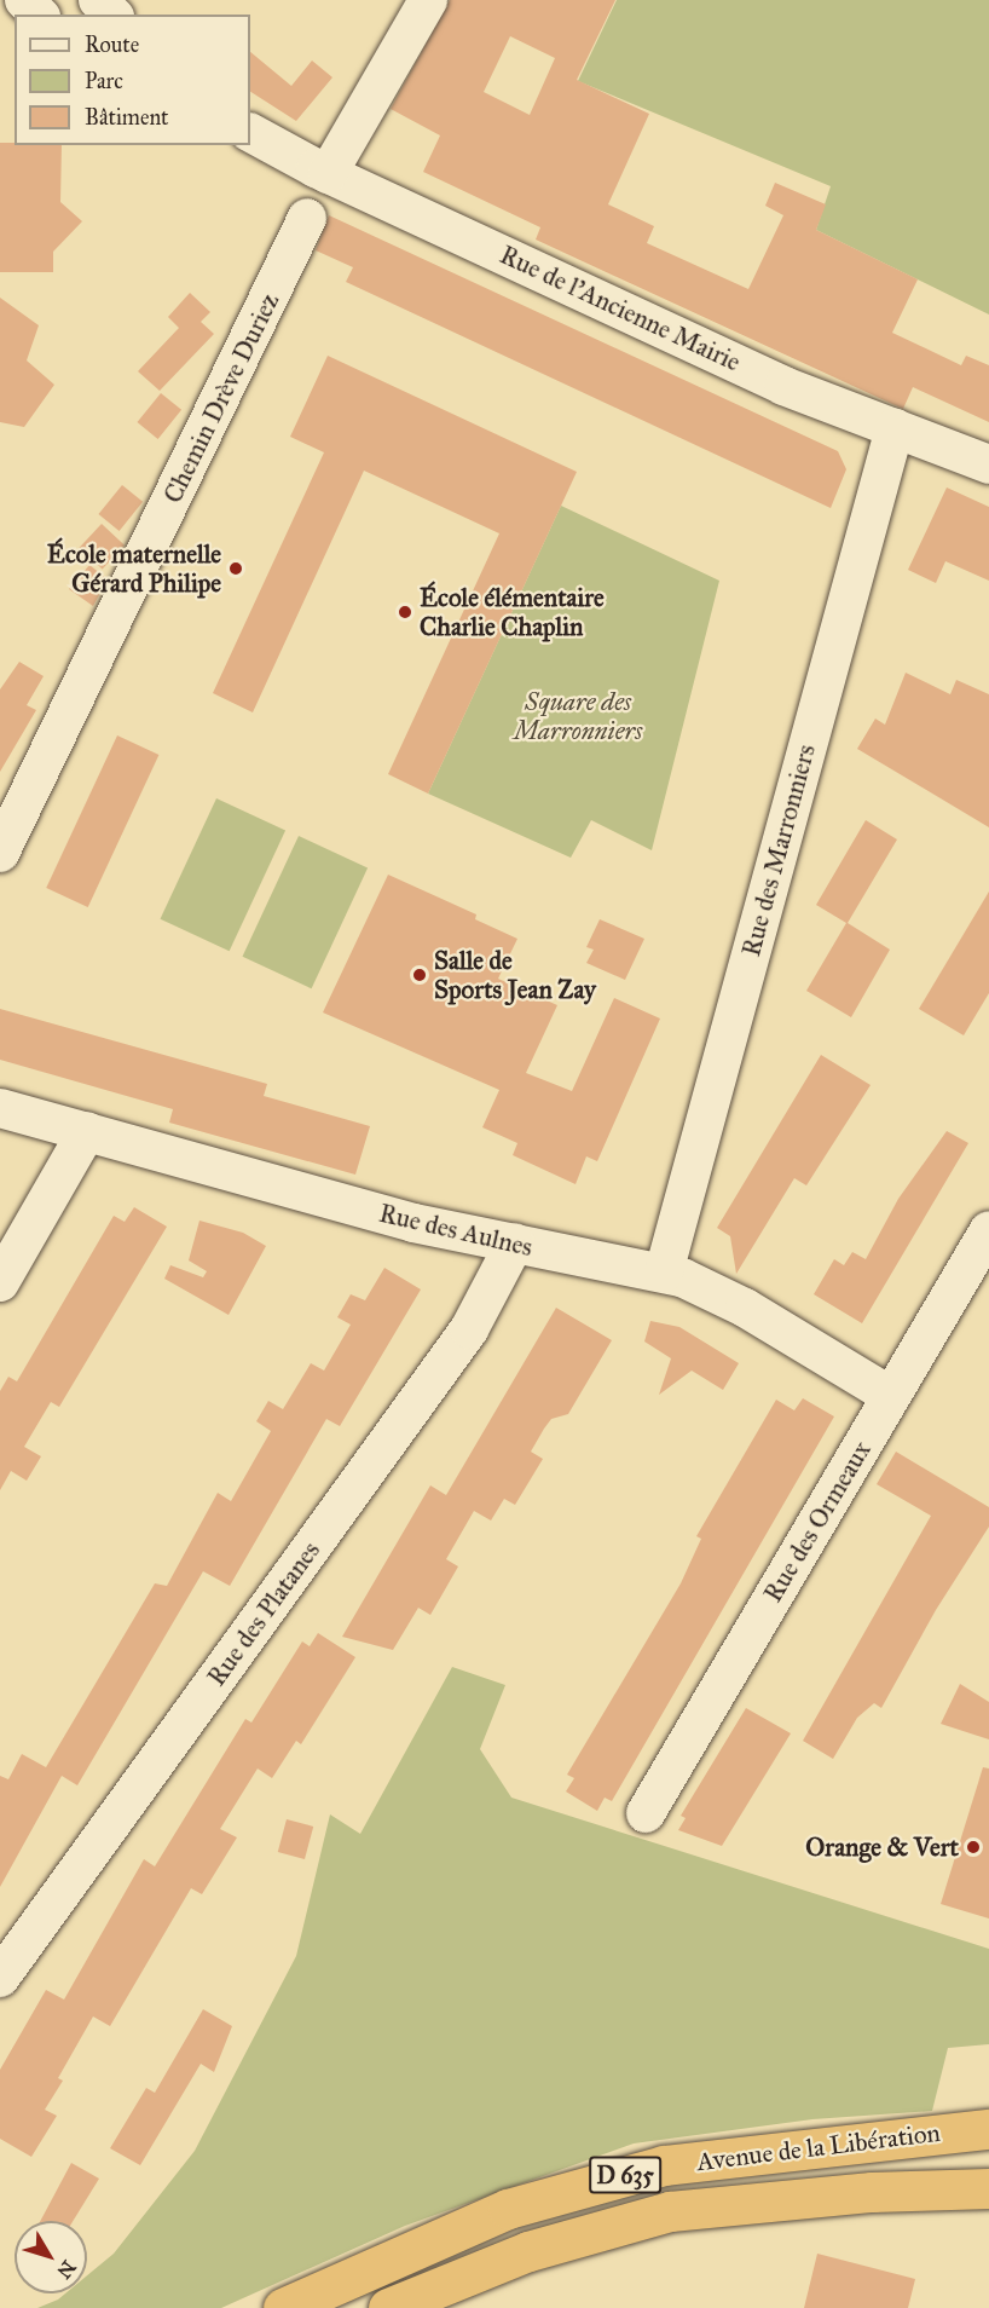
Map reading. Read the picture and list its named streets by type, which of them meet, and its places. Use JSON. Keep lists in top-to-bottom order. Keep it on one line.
{"streets":{"highway":["Avenue de la Libération","D 635"],"street":["Rue de l'Ancienne Mairie","Chemin Drève Duriez","Rue des Marronniers","Rue des Aulnes","Rue des Ormeaux","Rue des Platanes"]},"crossings":[["Rue de l'Ancienne Mairie","Rue des Marronniers"],["Rue des Marronniers","Rue des Aulnes"],["Rue des Aulnes","Rue des Ormeaux"],["Rue des Aulnes","Rue des Platanes"]],"parks":["Square des Marronniers"],"places":["École maternelle Gérard Philipe","École élémentaire Charlie Chaplin","Salle de Sports Jean Zay","Orange & Vert"],"legend":["Route","Parc","Bâtiment"],"north":"bottom right"}
